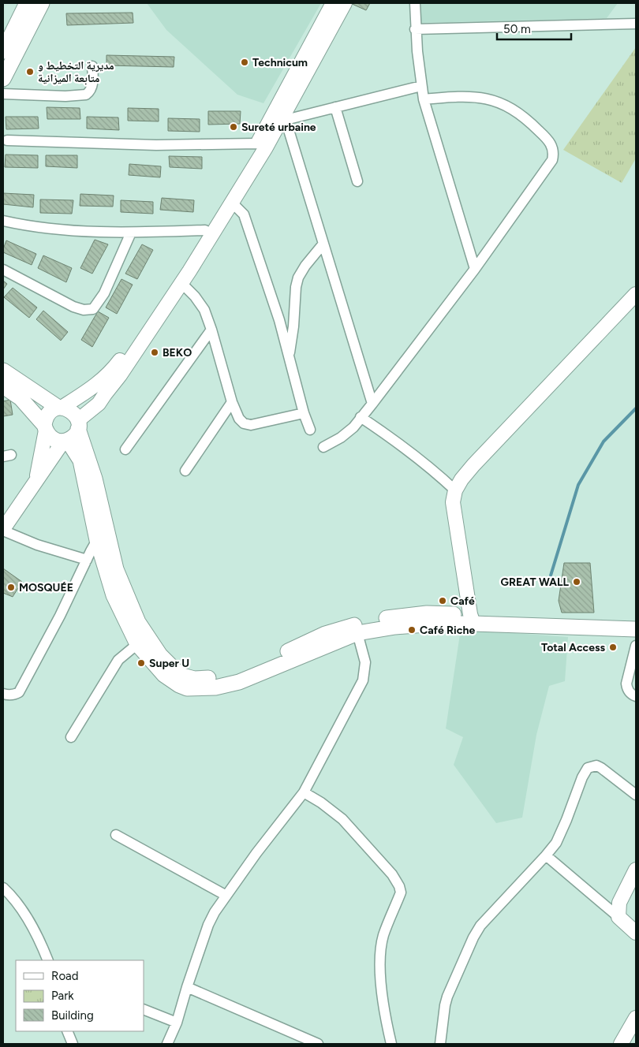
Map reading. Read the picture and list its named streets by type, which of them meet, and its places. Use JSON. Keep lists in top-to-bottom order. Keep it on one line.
{"places":["Technicum","مديرية التخطيط و متابعة الميزانية","Sureté urbaine","BEKO","GREAT WALL","MOSQUÉE","Café","Café Riche","Total Access","Super U"],"legend":["Road","Park","Building"],"scale_bar":"50 m"}
